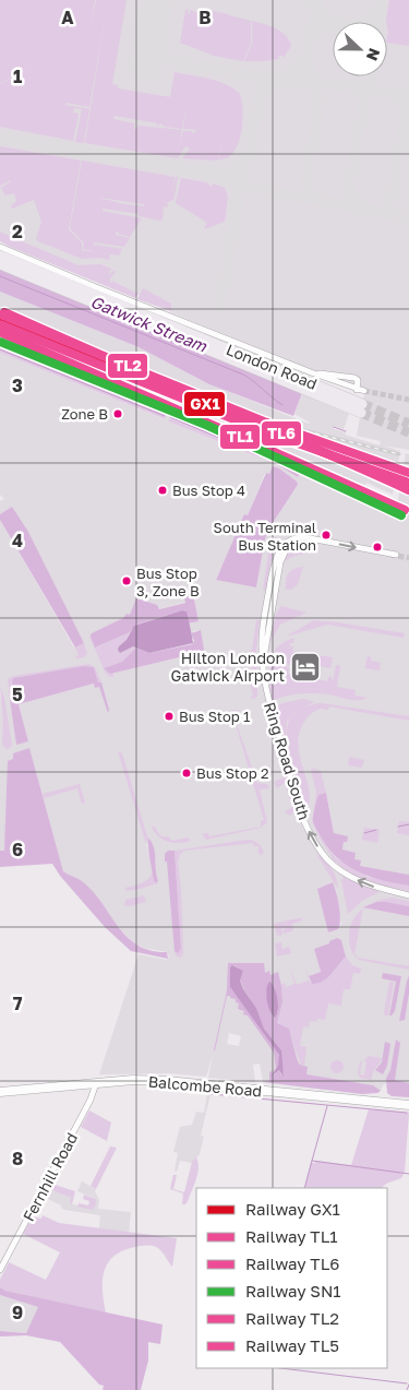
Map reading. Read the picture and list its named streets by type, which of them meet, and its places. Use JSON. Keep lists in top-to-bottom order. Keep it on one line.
{"streets":{"main road":["London Road","Balcombe Road"],"street":["Ring Road South","Fernhill Road"]},"crossings":[["Balcombe Road","Fernhill Road"]],"water":["Gatwick Stream"],"places":{"other":["Zone B","Bus Stop 4","South Terminal Bus Station","Bus Stop 3, Zone B","Bus Stop 1","Bus Stop 2"],"hotel":["Hilton London Gatwick Airport"]},"lines":["rail line TL6","rail line TL2","rail line GX1","rail line TL5","rail line TL1","rail line SN1"],"legend":["Railway GX1","Railway TL1","Railway TL6","Railway SN1","Railway TL2","Railway TL5"],"north":"right","grid":{"columns":["A","B"],"rows":["1","2","3","4","5","6","7","8","9"]}}
